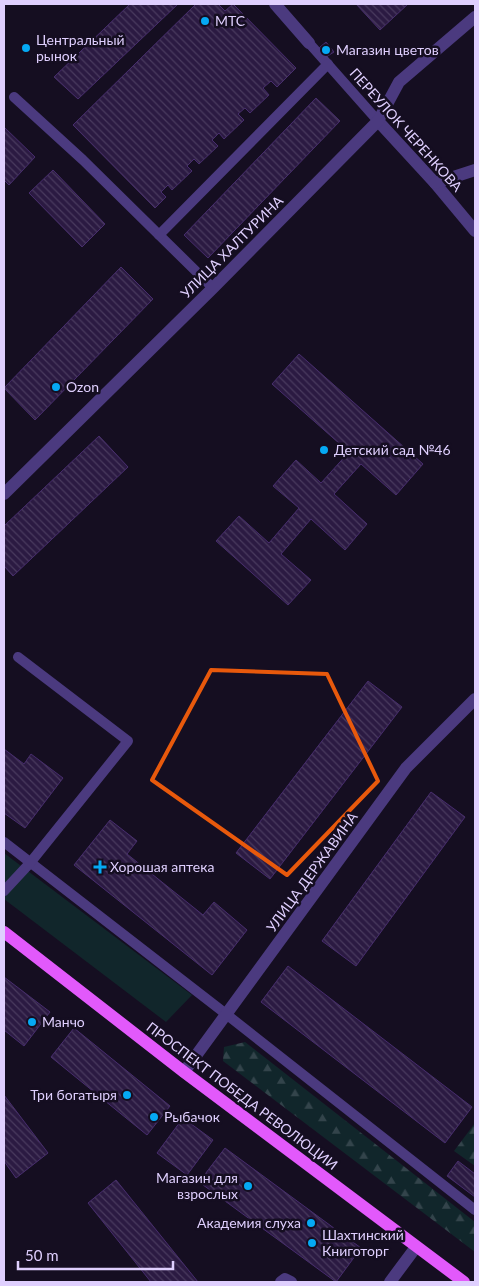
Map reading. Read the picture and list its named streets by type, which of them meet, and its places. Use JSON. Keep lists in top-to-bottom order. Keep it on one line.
{"streets":{"main road":["ПРОСПЕКТ ПОБЕДА РЕВОЛЮЦИИ"],"street":["ПЕРЕУЛОК ЧЕРЕНКОВА","УЛИЦА ХАЛТУРИНА","УЛИЦА ДЕРЖАВИНА"]},"crossings":[["ПЕРЕУЛОК ЧЕРЕНКОВА","УЛИЦА ХАЛТУРИНА"],["УЛИЦА ДЕРЖАВИНА","ПРОСПЕКТ ПОБЕДА РЕВОЛЮЦИИ"]],"places":{"other":["МТС","Центральный рынок","Магазин цветов","Ozon","Детский сад №46","Манчо","Три богатыря","Рыбачок","Магазин для взрослых","Академия слуха","Шахтинский Книготорг"],"health":["Хорошая аптека"]},"scale_bar":"50 m"}
